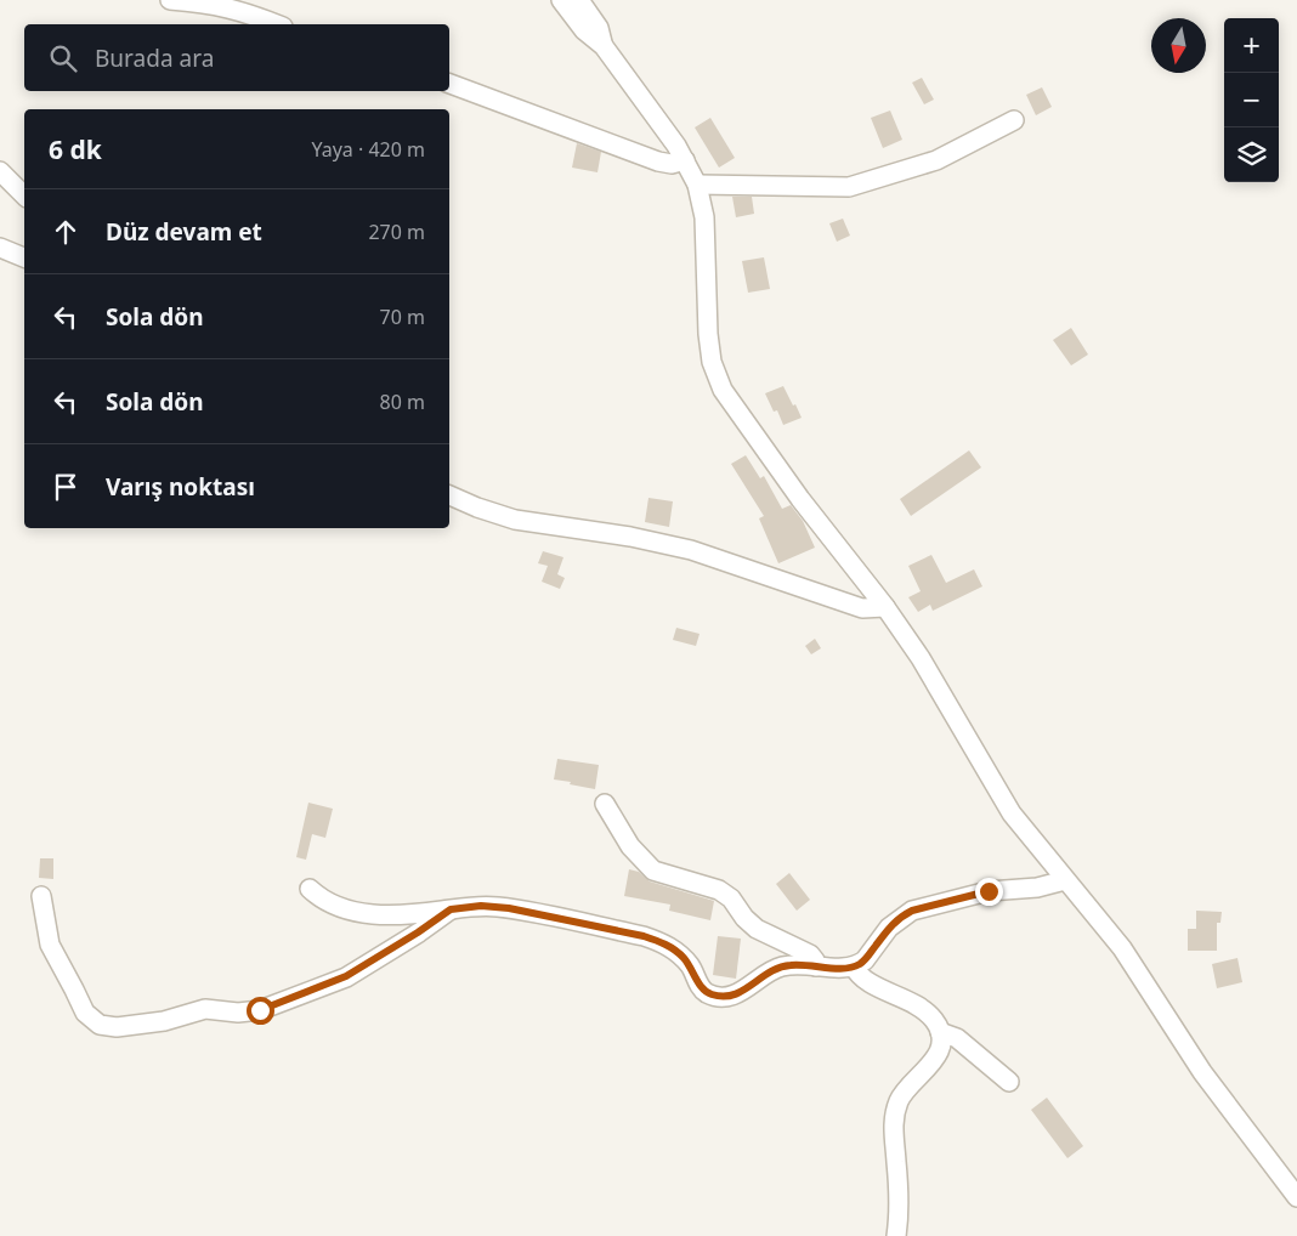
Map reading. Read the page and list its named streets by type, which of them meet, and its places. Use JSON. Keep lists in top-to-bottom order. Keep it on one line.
{"north":"bottom","page":{"map_buttons":["+","−"],"search":"Burada ara","heading":["6 dk","Yaya · 420 m"],"list":[["Düz devam et","270 m"],["Sola dön","70 m"],["Sola dön","80 m"],"Varış noktası"]}}
